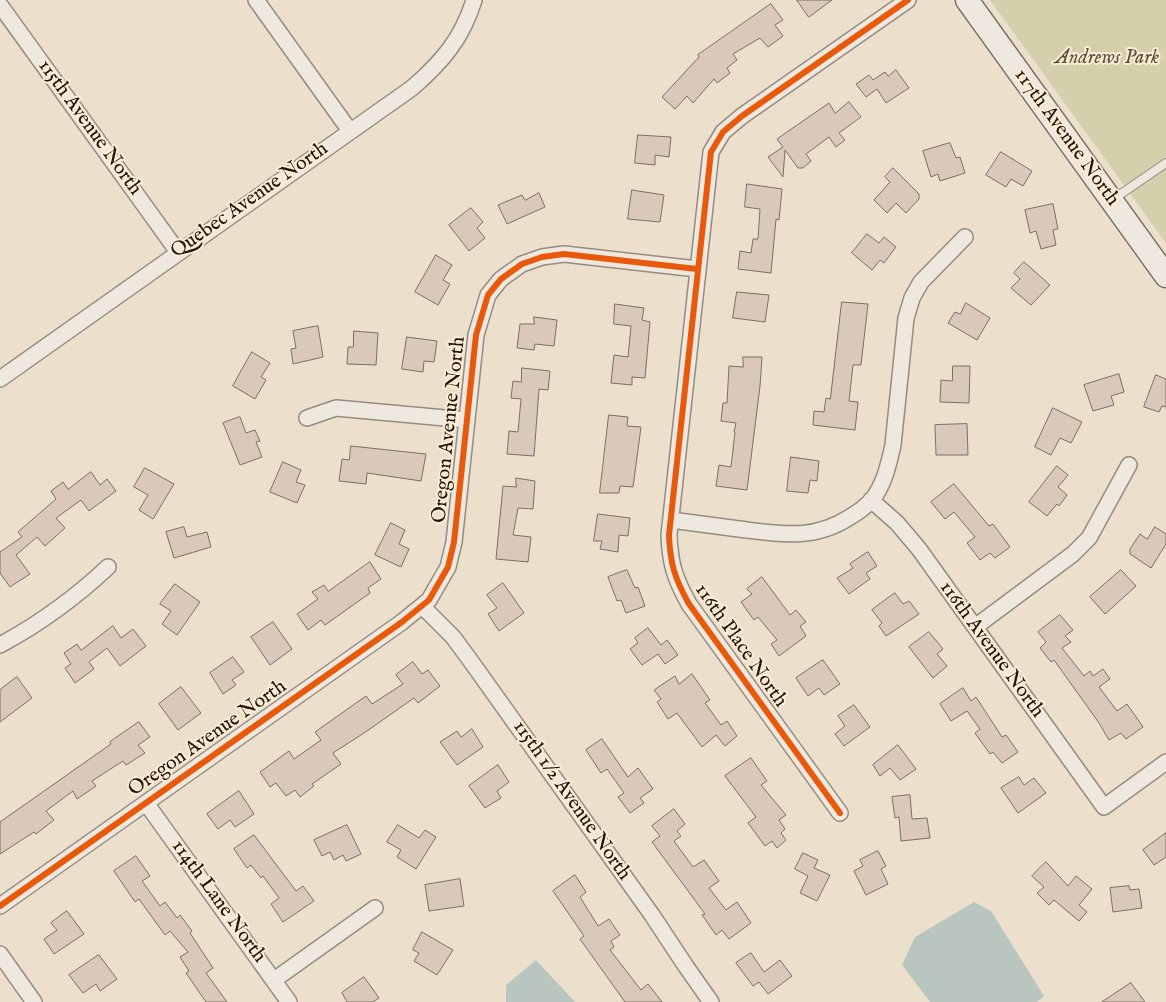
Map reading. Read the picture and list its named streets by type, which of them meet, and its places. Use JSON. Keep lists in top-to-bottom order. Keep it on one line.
{"streets":{"street":["115th Avenue North","117th Avenue North","Quebec Avenue North","Oregon Avenue North","116th Place North","116th Avenue North","115th 1/2 Avenue North","114th Lane North"]},"crossings":[["115th Avenue North","Quebec Avenue North"],["Oregon Avenue North","116th Place North"],["Oregon Avenue North","115th 1/2 Avenue North"],["Oregon Avenue North","114th Lane North"]],"parks":["Andrews Park"]}
